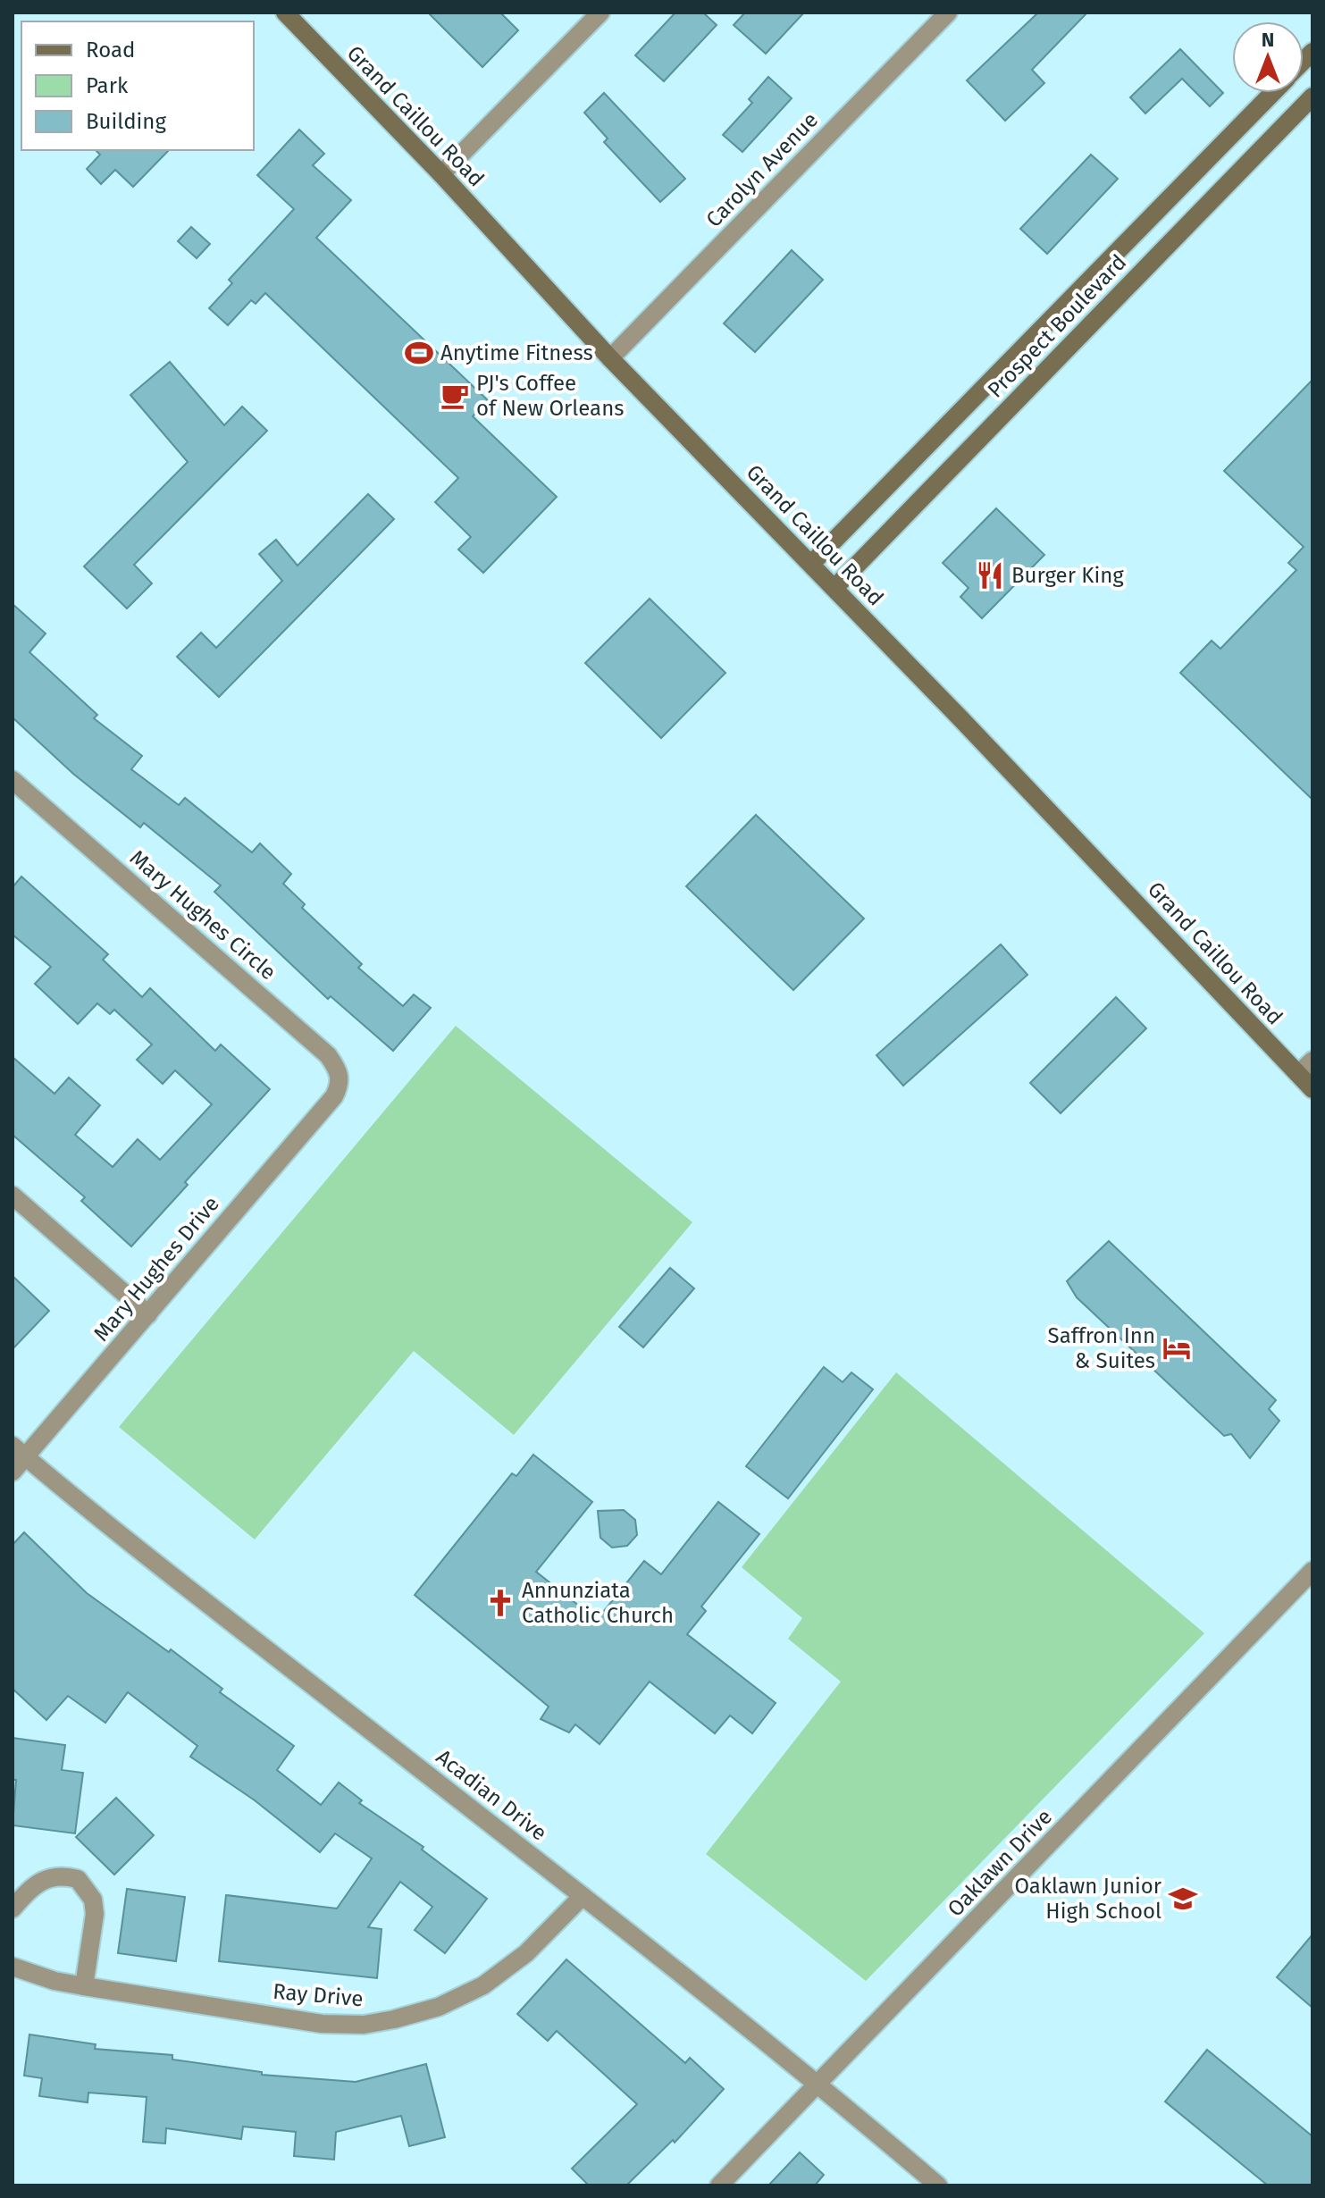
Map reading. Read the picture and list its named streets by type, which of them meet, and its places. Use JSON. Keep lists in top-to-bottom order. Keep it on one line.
{"streets":{"main road":["Grand Caillou Road","Prospect Boulevard"],"street":["Carolyn Avenue","Mary Hughes Circle","Mary Hughes Drive","Acadian Drive","Oaklawn Drive","Ray Drive"]},"crossings":[["Grand Caillou Road","Carolyn Avenue"],["Grand Caillou Road","Prospect Boulevard"],["Mary Hughes Circle","Mary Hughes Drive"],["Mary Hughes Drive","Acadian Drive"],["Acadian Drive","Oaklawn Drive"],["Acadian Drive","Ray Drive"]],"places":{"sports":["Anytime Fitness"],"cafe":["PJ's Coffee of New Orleans"],"restaurant":["Burger King"],"hotel":["Saffron Inn & Suites"],"church":["Annunziata Catholic Church"],"school or university":["Oaklawn Junior High School"]},"legend":["Road","Park","Building"],"north":"top"}
